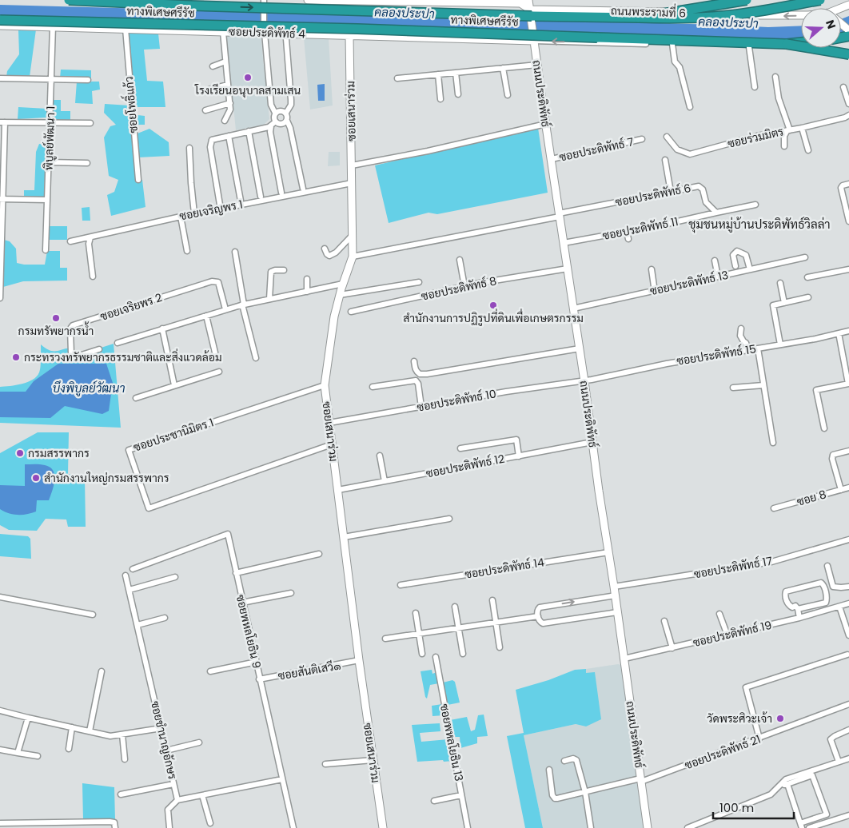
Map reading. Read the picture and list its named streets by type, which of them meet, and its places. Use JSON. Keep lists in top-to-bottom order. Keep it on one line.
{"streets":{"highway":["ทางพิเศษศรีรัช"],"main road":["ถนนพระรามที่ 6","ซอยประดิพัทธ์ 4","ถนนประดิพัทธ์","ซอยเสนาร่วม"],"street":["ซอยโพธิ์แก้ว","ซอยร่วมมิตร","พิบูลย์พัฒนา 1","ซอยประดิพัทธ์ 7","ซอยประดิพัทธ์ 6","ซอยเจริญพร 1","ซอยประดิพัทธ์ 11","ซอยประดิพัทธ์ 13","ซอยประดิพัทธ์ 8","ซอยเจริยพร 2","ซอยประดิพัทธ์ 15","ซอยประดิพัทธ์ 10","ซอยประชานิมิตร 1","ซอยประดิพัทธ์ 12","ซอย 8","ซอยประดิพัทธ์ 17","ซอยประดิพัทธ์ 14","ซอยพหลโยธิน 9","ซอยประดิพัทธ์ 19","ซอยสันติเสวี๑","ซอยชำนาญอักษร","ซอยพหลโยธิน 13","ซอยประดิพัทธ์ 21"]},"crossings":[["ถนนพระรามที่ 6","ถนนประดิพัทธ์"],["ซอยประดิพัทธ์ 4","ถนนประดิพัทธ์"],["ซอยประดิพัทธ์ 4","ซอยโพธิ์แก้ว"],["ซอยประดิพัทธ์ 4","ซอยเสนาร่วม"],["ซอยประดิพัทธ์ 4","พิบูลย์พัฒนา 1"],["ถนนประดิพัทธ์","ซอยประดิพัทธ์ 7"],["ถนนประดิพัทธ์","ซอยประดิพัทธ์ 6"],["ถนนประดิพัทธ์","ซอยประดิพัทธ์ 11"],["ถนนประดิพัทธ์","ซอยประดิพัทธ์ 13"],["ถนนประดิพัทธ์","ซอยประดิพัทธ์ 8"],["ถนนประดิพัทธ์","ซอยประดิพัทธ์ 15"],["ถนนประดิพัทธ์","ซอยประดิพัทธ์ 10"],["ถนนประดิพัทธ์","ซอยประดิพัทธ์ 12"],["ถนนประดิพัทธ์","ซอยประดิพัทธ์ 17"],["ถนนประดิพัทธ์","ซอยประดิพัทธ์ 14"],["ถนนประดิพัทธ์","ซอยประดิพัทธ์ 19"],["ถนนประดิพัทธ์","ซอยประดิพัทธ์ 21"],["ซอยเสนาร่วม","ซอยประดิพัทธ์ 6"],["ซอยเสนาร่วม","ซอยเจริญพร 1"],["ซอยเสนาร่วม","ซอยประดิพัทธ์ 10"],["ซอยเสนาร่วม","ซอยประชานิมิตร 1"],["ซอยเสนาร่วม","ซอยประดิพัทธ์ 12"],["ซอยเสนาร่วม","ซอยสันติเสวี๑"],["ซอยประดิพัทธ์ 6","ซอยประดิพัทธ์ 11"],["ซอยประดิพัทธ์ 15","ซอยประดิพัทธ์ 10"],["ซอยพหลโยธิน 9","ซอยสันติเสวี๑"]],"one_way":["ถนนพระรามที่ 6"],"districts":["ชุมชนหมู่บ้านประดิพัทธ์วิลล่า"],"water":["คลองประปา","บึงพิบูลย์วัฒนา"],"places":["โรงเรียนอนุบาลสามเสน","สำนักงานการปฏิรูปที่ดินเพื่อเกษตรกรรม","กรมทรัพยากรน้ำ","กระทรวงทรัพยากรธรรมชาติและสิ่งแวดล้อม","กรมสรรพากร","สำนักงานใหญ่กรมสรรพากร","วัดพระศิวะเจ้า"],"scale_bar":"100 m","north":"right"}
